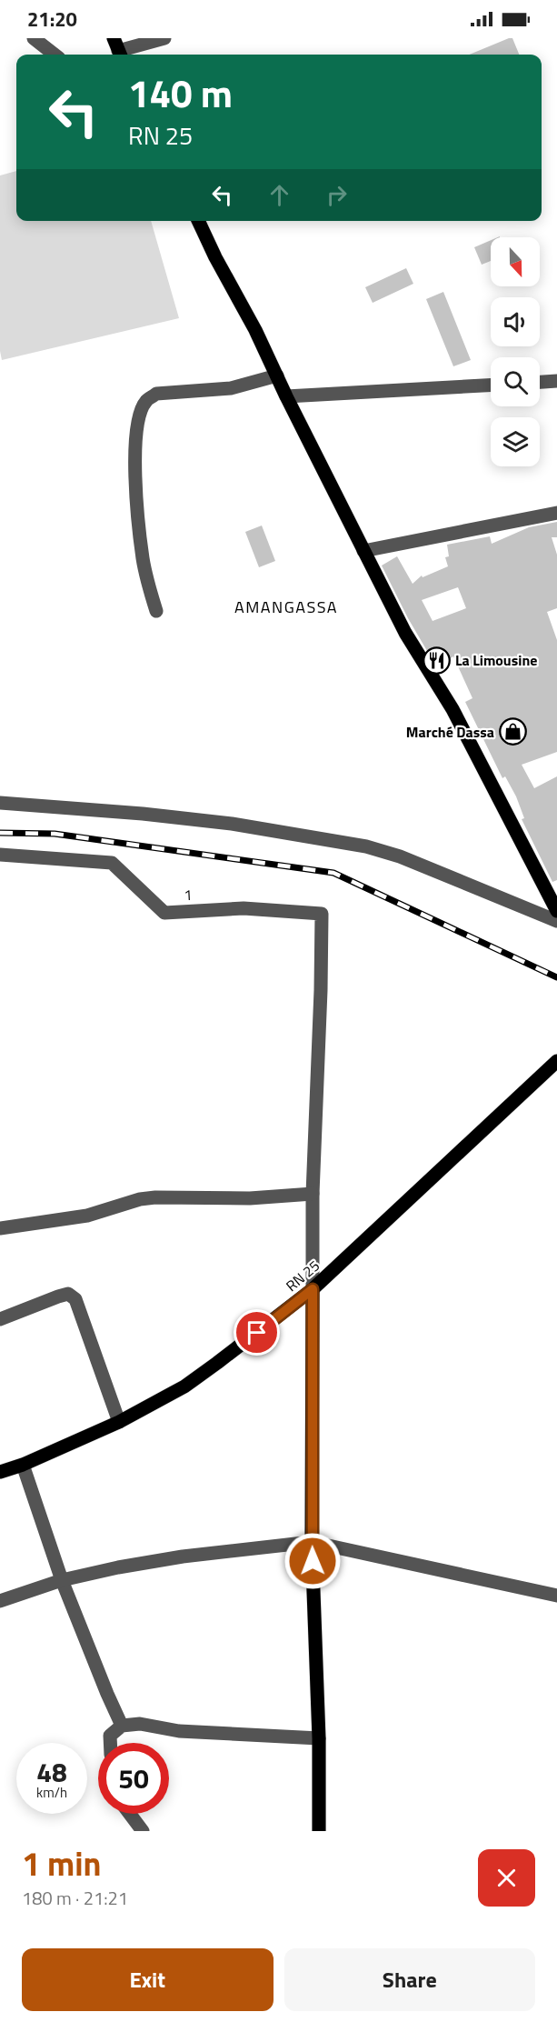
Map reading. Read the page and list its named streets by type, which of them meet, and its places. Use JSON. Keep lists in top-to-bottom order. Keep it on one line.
{"streets":{"main road":["RN 25"],"street":["1"]},"districts":["AMANGASSA"],"places":{"restaurant":["La Limousine"],"shop":["Marché Dassa"]},"north":"bottom","page":{"status":"21:20","turn":["140 m","RN 25"],"speed":"48 km/h","limit":"50","heading":["1 min","180 m · 21:21"],"buttons":["Exit","Share"]}}
